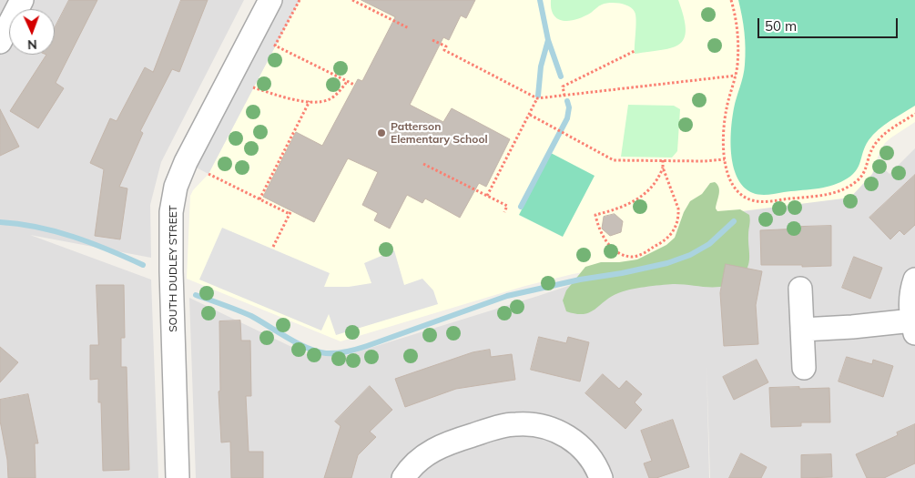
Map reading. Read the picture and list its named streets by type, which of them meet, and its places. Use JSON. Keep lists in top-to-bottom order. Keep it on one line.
{"streets":{"street":["SOUTH DUDLEY STREET"]},"places":["Patterson Elementary School"],"scale_bar":"50 m","north":"bottom"}
